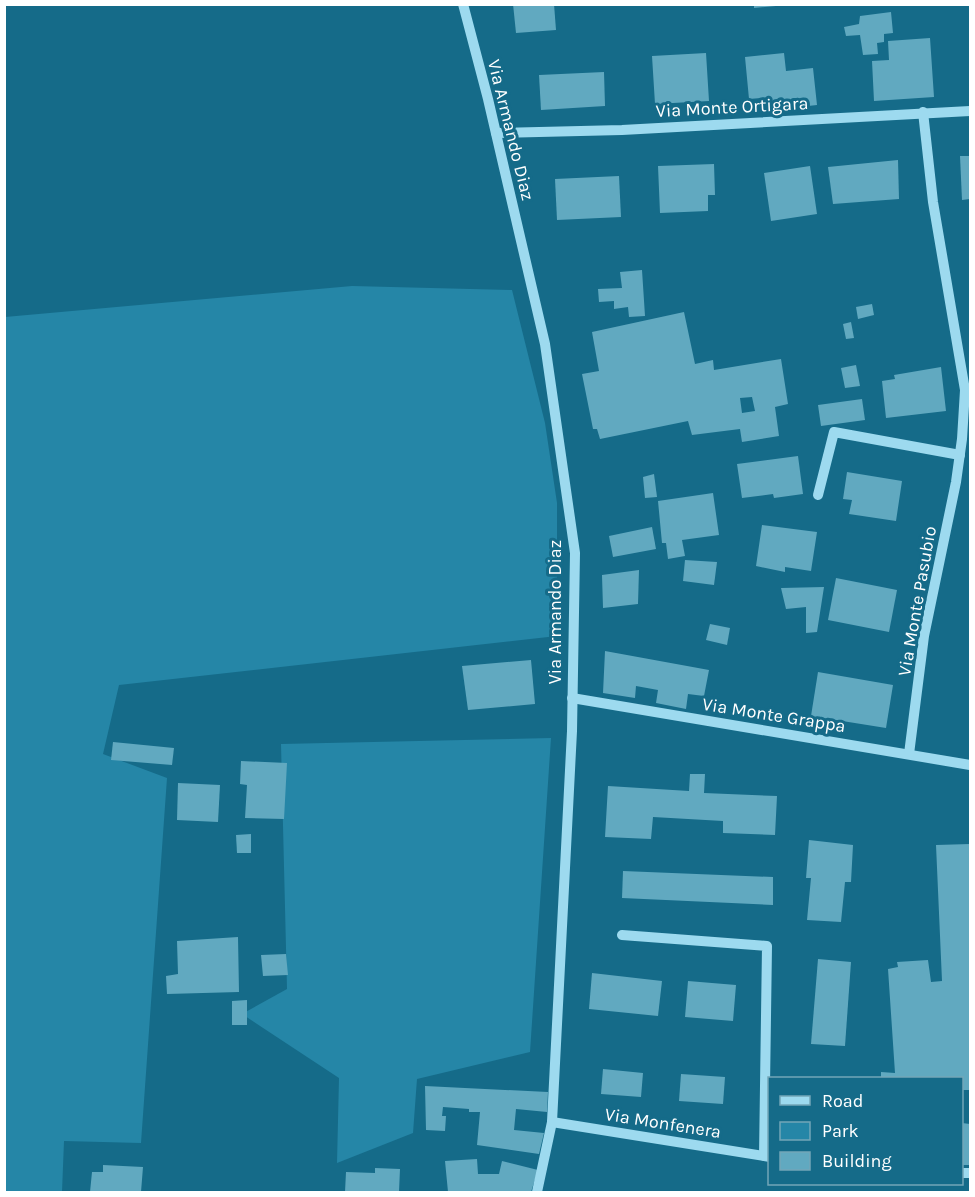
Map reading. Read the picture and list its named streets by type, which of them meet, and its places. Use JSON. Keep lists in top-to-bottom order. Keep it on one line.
{"streets":{"street":["Via Monte Ortigara","Via Armando Diaz","Via Monte Pasubio","Via Monte Grappa","Via Monfenera"]},"crossings":[["Via Monte Ortigara","Via Armando Diaz"],["Via Monte Ortigara","Via Monte Pasubio"],["Via Armando Diaz","Via Monte Grappa"],["Via Armando Diaz","Via Monfenera"],["Via Monte Pasubio","Via Monte Grappa"]],"legend":["Road","Park","Building"]}
